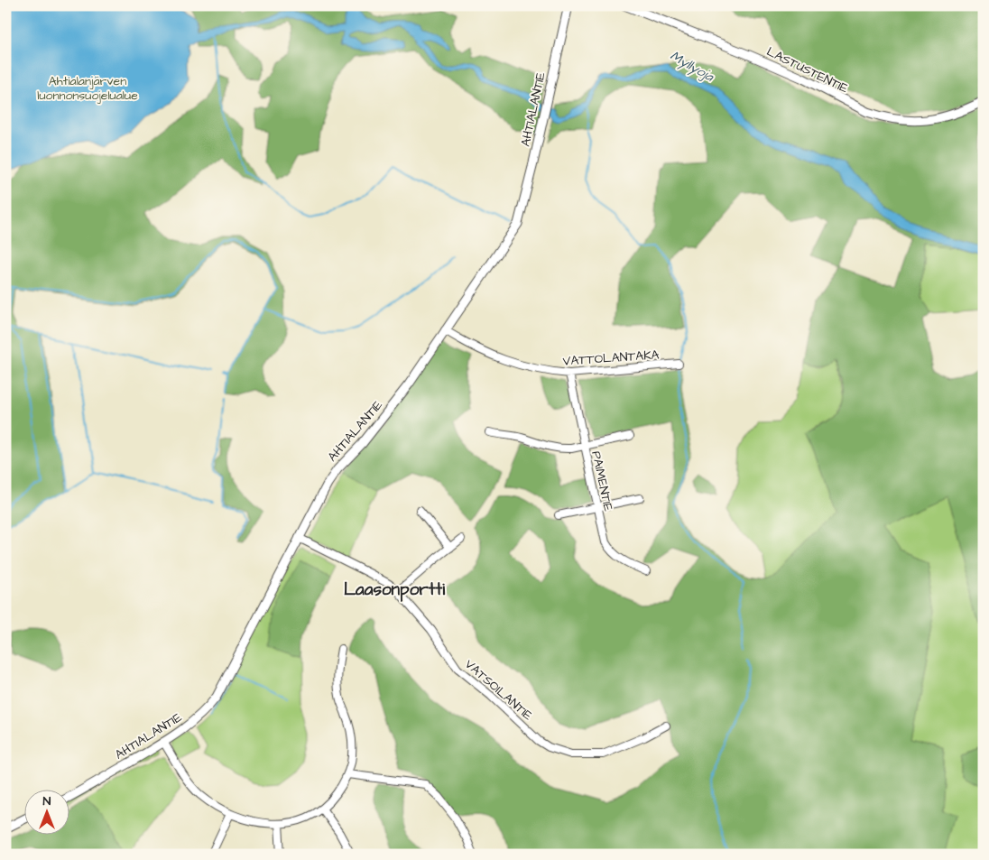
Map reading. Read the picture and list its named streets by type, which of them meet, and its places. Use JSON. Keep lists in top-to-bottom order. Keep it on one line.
{"streets":{"street":["LASTUSTENTIE","AHTIALANTIE","VATTOLANTAKA","PAIMENTIE","VATSOILANTIE"]},"crossings":[["AHTIALANTIE","VATTOLANTAKA"],["AHTIALANTIE","VATSOILANTIE"],["VATTOLANTAKA","PAIMENTIE"]],"districts":["Laasonportti"],"water":["Myllyoja"],"parks":["Ahtialanjärven luonnonsuojelualue"],"north":"top"}
